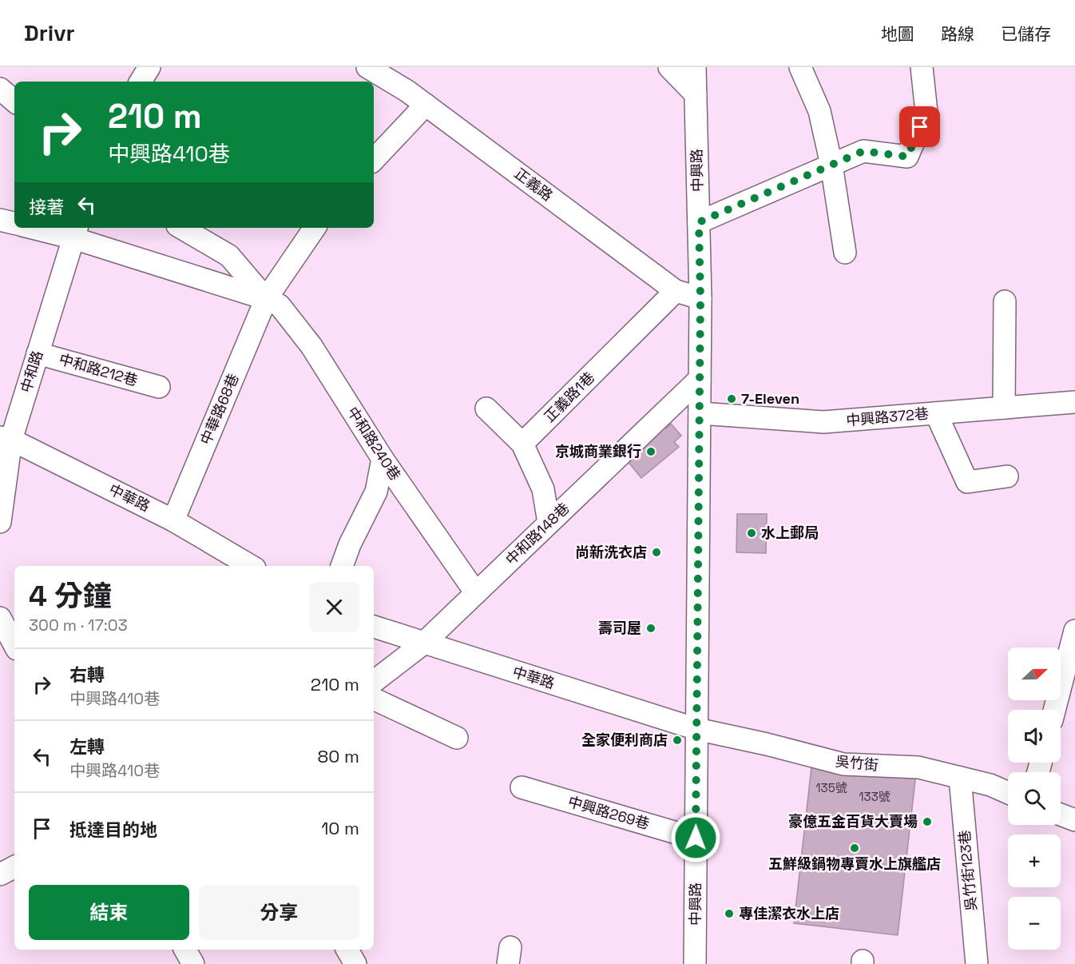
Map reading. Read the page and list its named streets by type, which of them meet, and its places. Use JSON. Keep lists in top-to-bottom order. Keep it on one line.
{"streets":{"street":["中興路","正義路","中和路212巷","中和路","正義路1巷","中華路68巷","中興路372巷","中和路240巷","中華路","中和路148巷","吳竹街","中興路269巷","吳竹街123巷"]},"crossings":[["中興路","正義路"],["中興路","中興路372巷"],["中興路","中華路"],["中興路","中和路148巷"],["中興路","吳竹街"],["中興路","中興路269巷"],["正義路","正義路1巷"],["中和路212巷","中和路"],["中和路","中和路240巷"],["中和路","中華路"],["中華路68巷","中和路240巷"],["中華路68巷","中華路"],["中和路240巷","中和路148巷"],["中華路","中和路148巷"],["中華路","吳竹街"],["吳竹街","吳竹街123巷"]],"places":["7-Eleven","京城商業銀行","水上郵局","尚新洗衣店","壽司屋","全家便利商店","豪億五金百貨大賣場","五鮮級鍋物專賣水上旗艦店","專佳潔衣水上店"],"house_numbers":["135號","133號"],"north":"right","page":{"header":"Drivr","nav":["地圖","路線","已儲存"],"turn":["210 m","中興路410巷"],"then":"接著","heading":["4 分鐘","300 m · 17:03"],"map_buttons":["+","−"],"list":[{"name":"右轉","note":"中興路410巷","value":"210 m"},{"name":"左轉","note":"中興路410巷","value":"80 m"},{"name":"抵達目的地","value":"10 m"}],"buttons":["結束","分享"]}}
